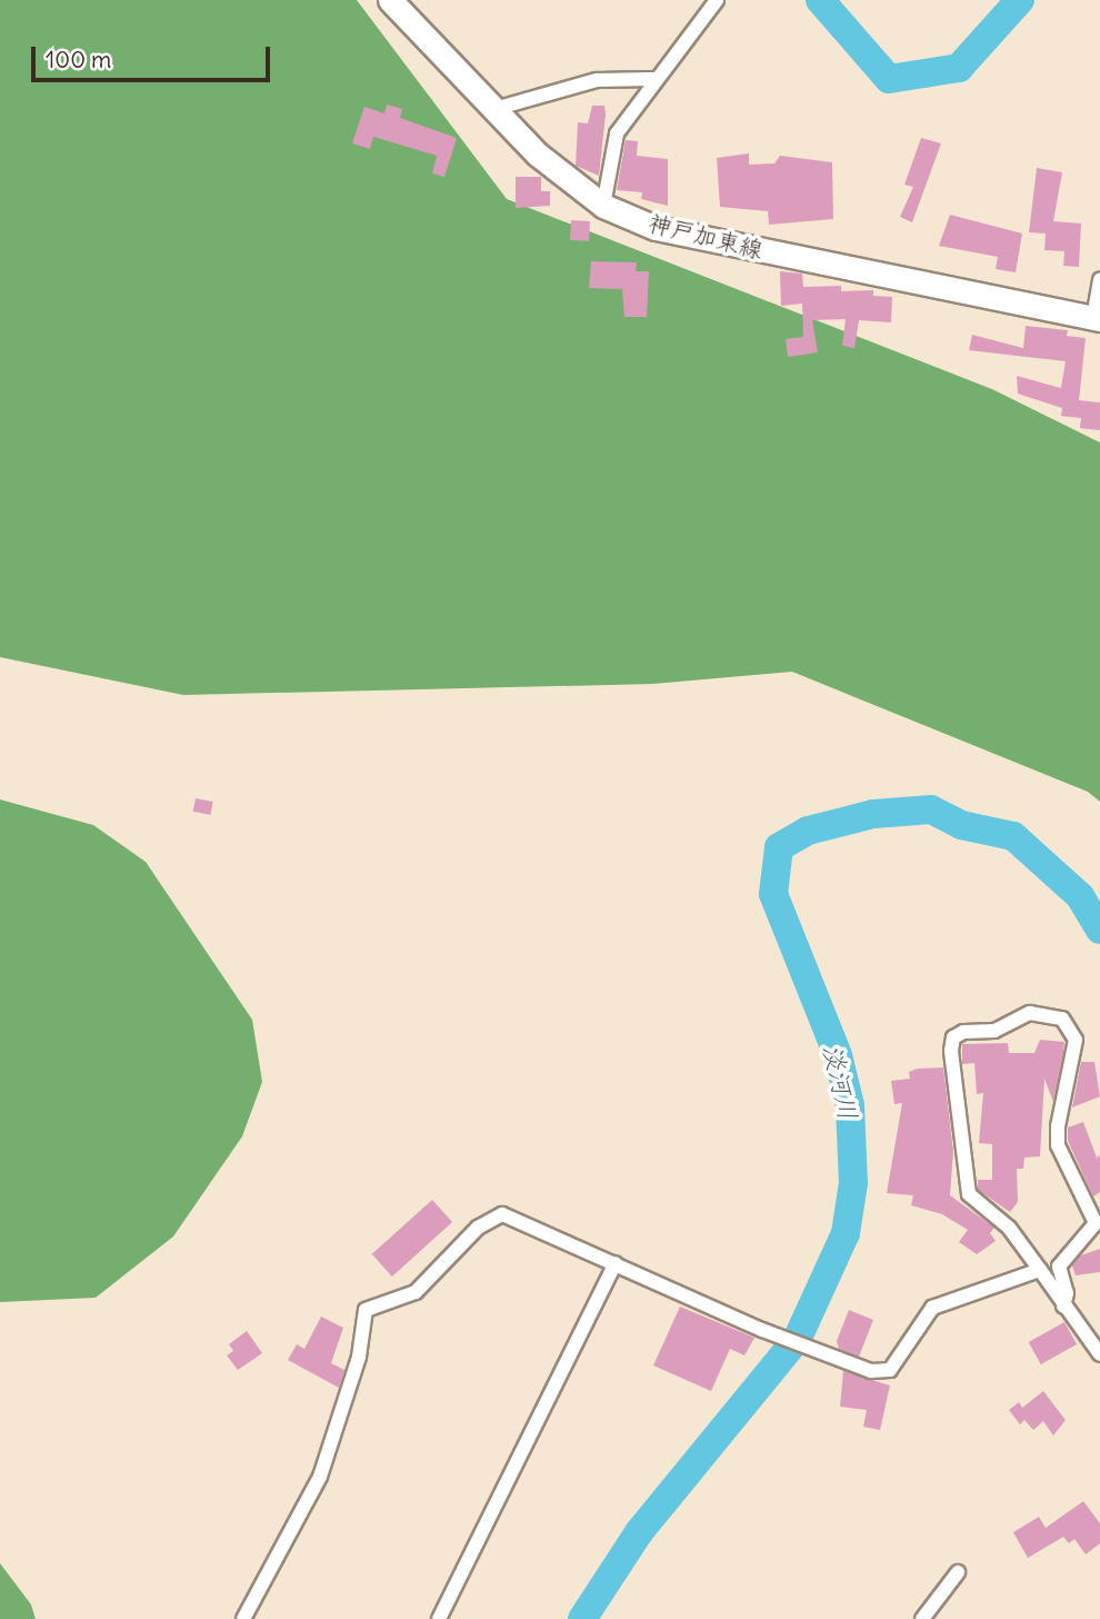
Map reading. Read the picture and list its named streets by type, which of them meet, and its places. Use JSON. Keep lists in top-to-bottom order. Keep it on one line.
{"streets":{"main road":["神戸加東線"]},"water":["淡河川"],"scale_bar":"100 m"}
